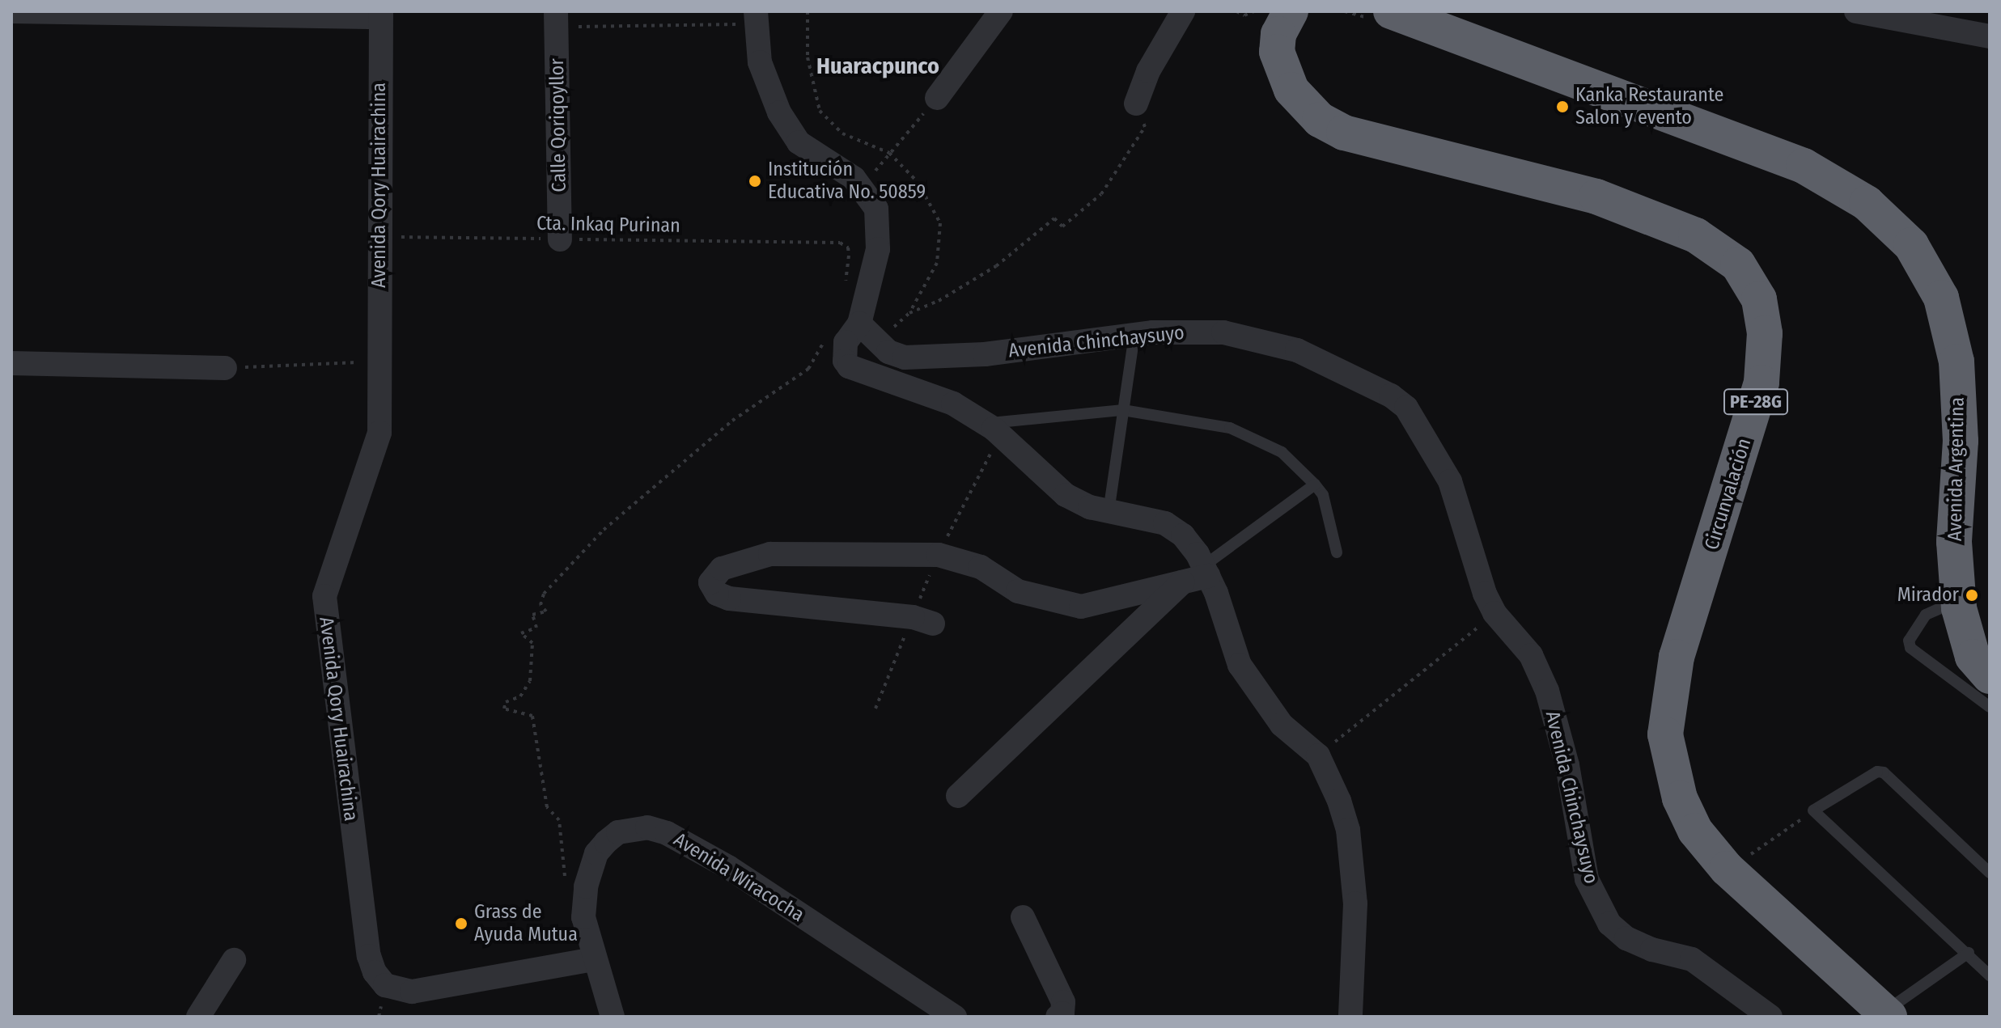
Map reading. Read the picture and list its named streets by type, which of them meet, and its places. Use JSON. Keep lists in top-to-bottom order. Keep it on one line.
{"streets":{"highway":["PE-28G","Avenida Argentina","Circunvalación"],"street":["Calle Qoriqoyllor","Avenida Qory Huairachina","Avenida Chinchaysuyo","Avenida Wiracocha"],"path":["Cta. Inkaq Purinan"]},"crossings":[["Calle Qoriqoyllor","Cta. Inkaq Purinan"],["Avenida Qory Huairachina","Cta. Inkaq Purinan"],["Avenida Qory Huairachina","Avenida Wiracocha"]],"districts":["Huaracpunco"],"places":["Kanka Restaurante Salon y evento","Institución Educativa No. 50859","Mirador","Grass de Ayuda Mutua"]}
